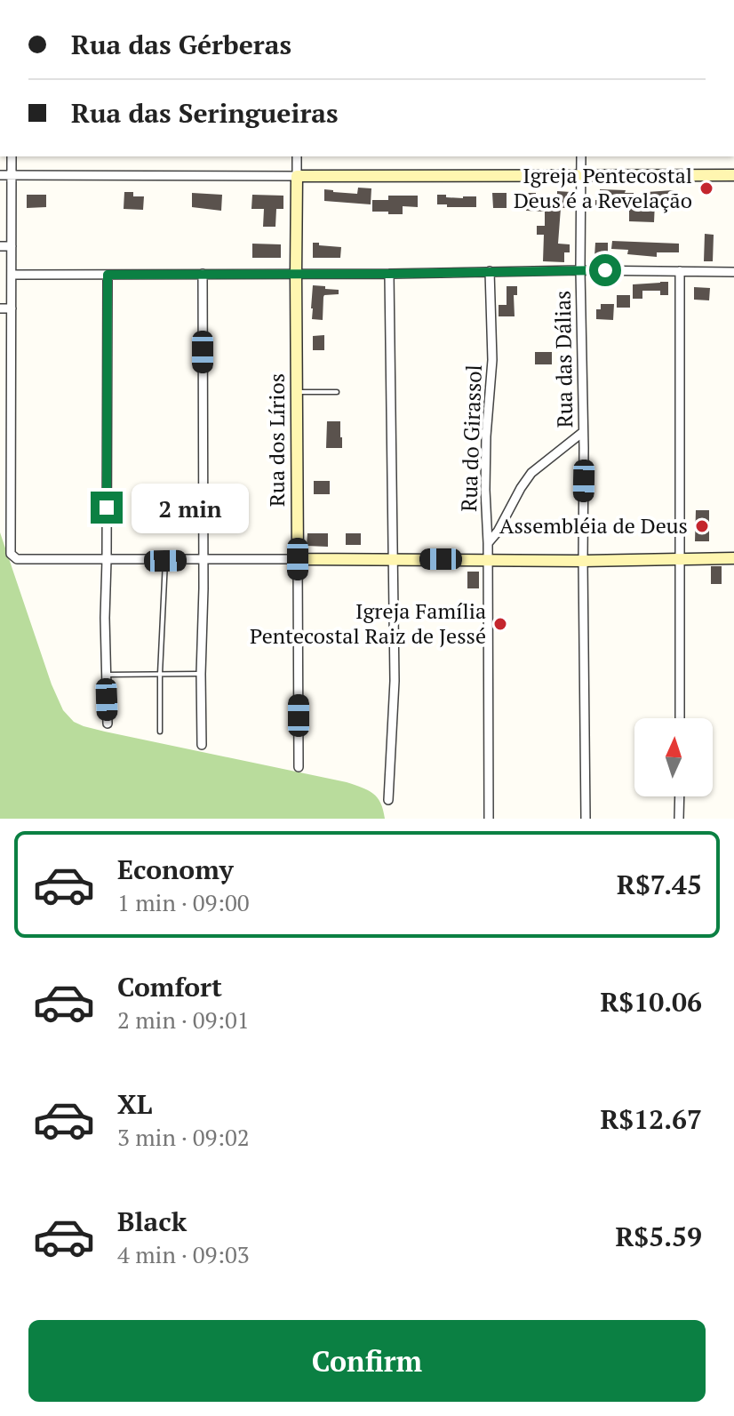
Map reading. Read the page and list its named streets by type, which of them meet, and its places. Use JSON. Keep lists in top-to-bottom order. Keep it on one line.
{"streets":{"street":["Rua das Dálias","Rua do Girassol","Rua dos Lírios"]},"places":["Igreja Pentecostal Deus é a Revelação","Assembléia de Deus","Igreja Família Pentecostal Raiz de Jessé"],"north":"top","page":{"banner":["Rua das Gérberas","Rua das Seringueiras"],"bubble":"2 min","list":[{"name":"Economy","note":"1 min · 09:00","value":"R$7.45"},{"name":"Comfort","note":"2 min · 09:01","value":"R$10.06"},{"name":"XL","note":"3 min · 09:02","value":"R$12.67"},{"name":"Black","note":"4 min · 09:03","value":"R$5.59"}],"buttons":"Confirm"}}
